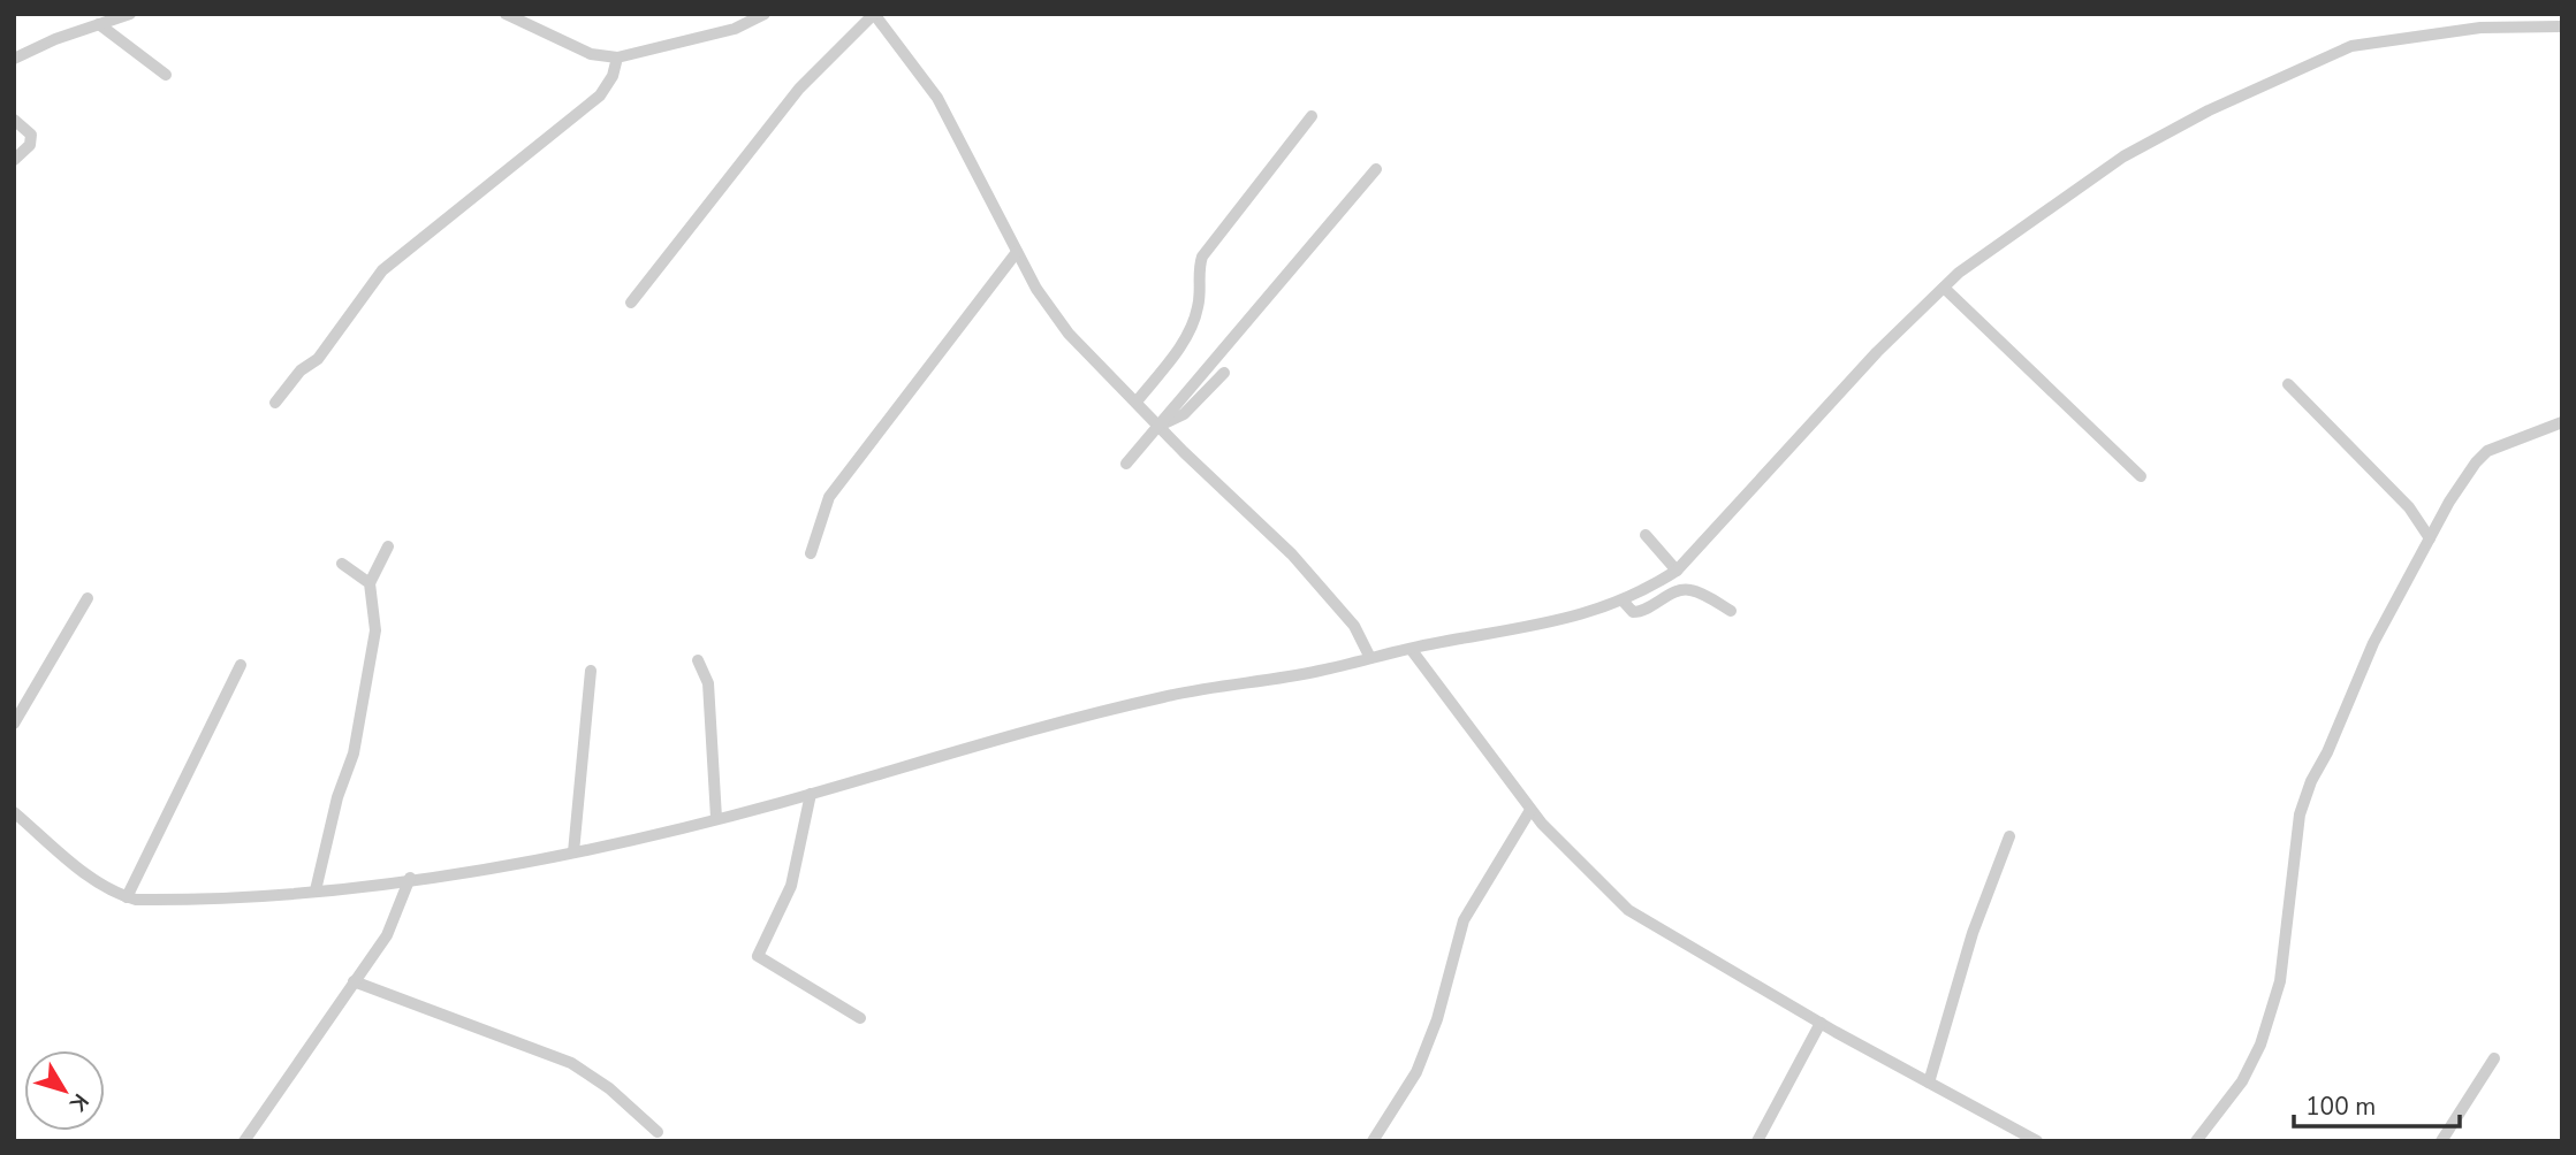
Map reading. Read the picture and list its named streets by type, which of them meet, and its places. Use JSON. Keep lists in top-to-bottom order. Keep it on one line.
{"scale_bar":"100 m","north":"bottom right"}
